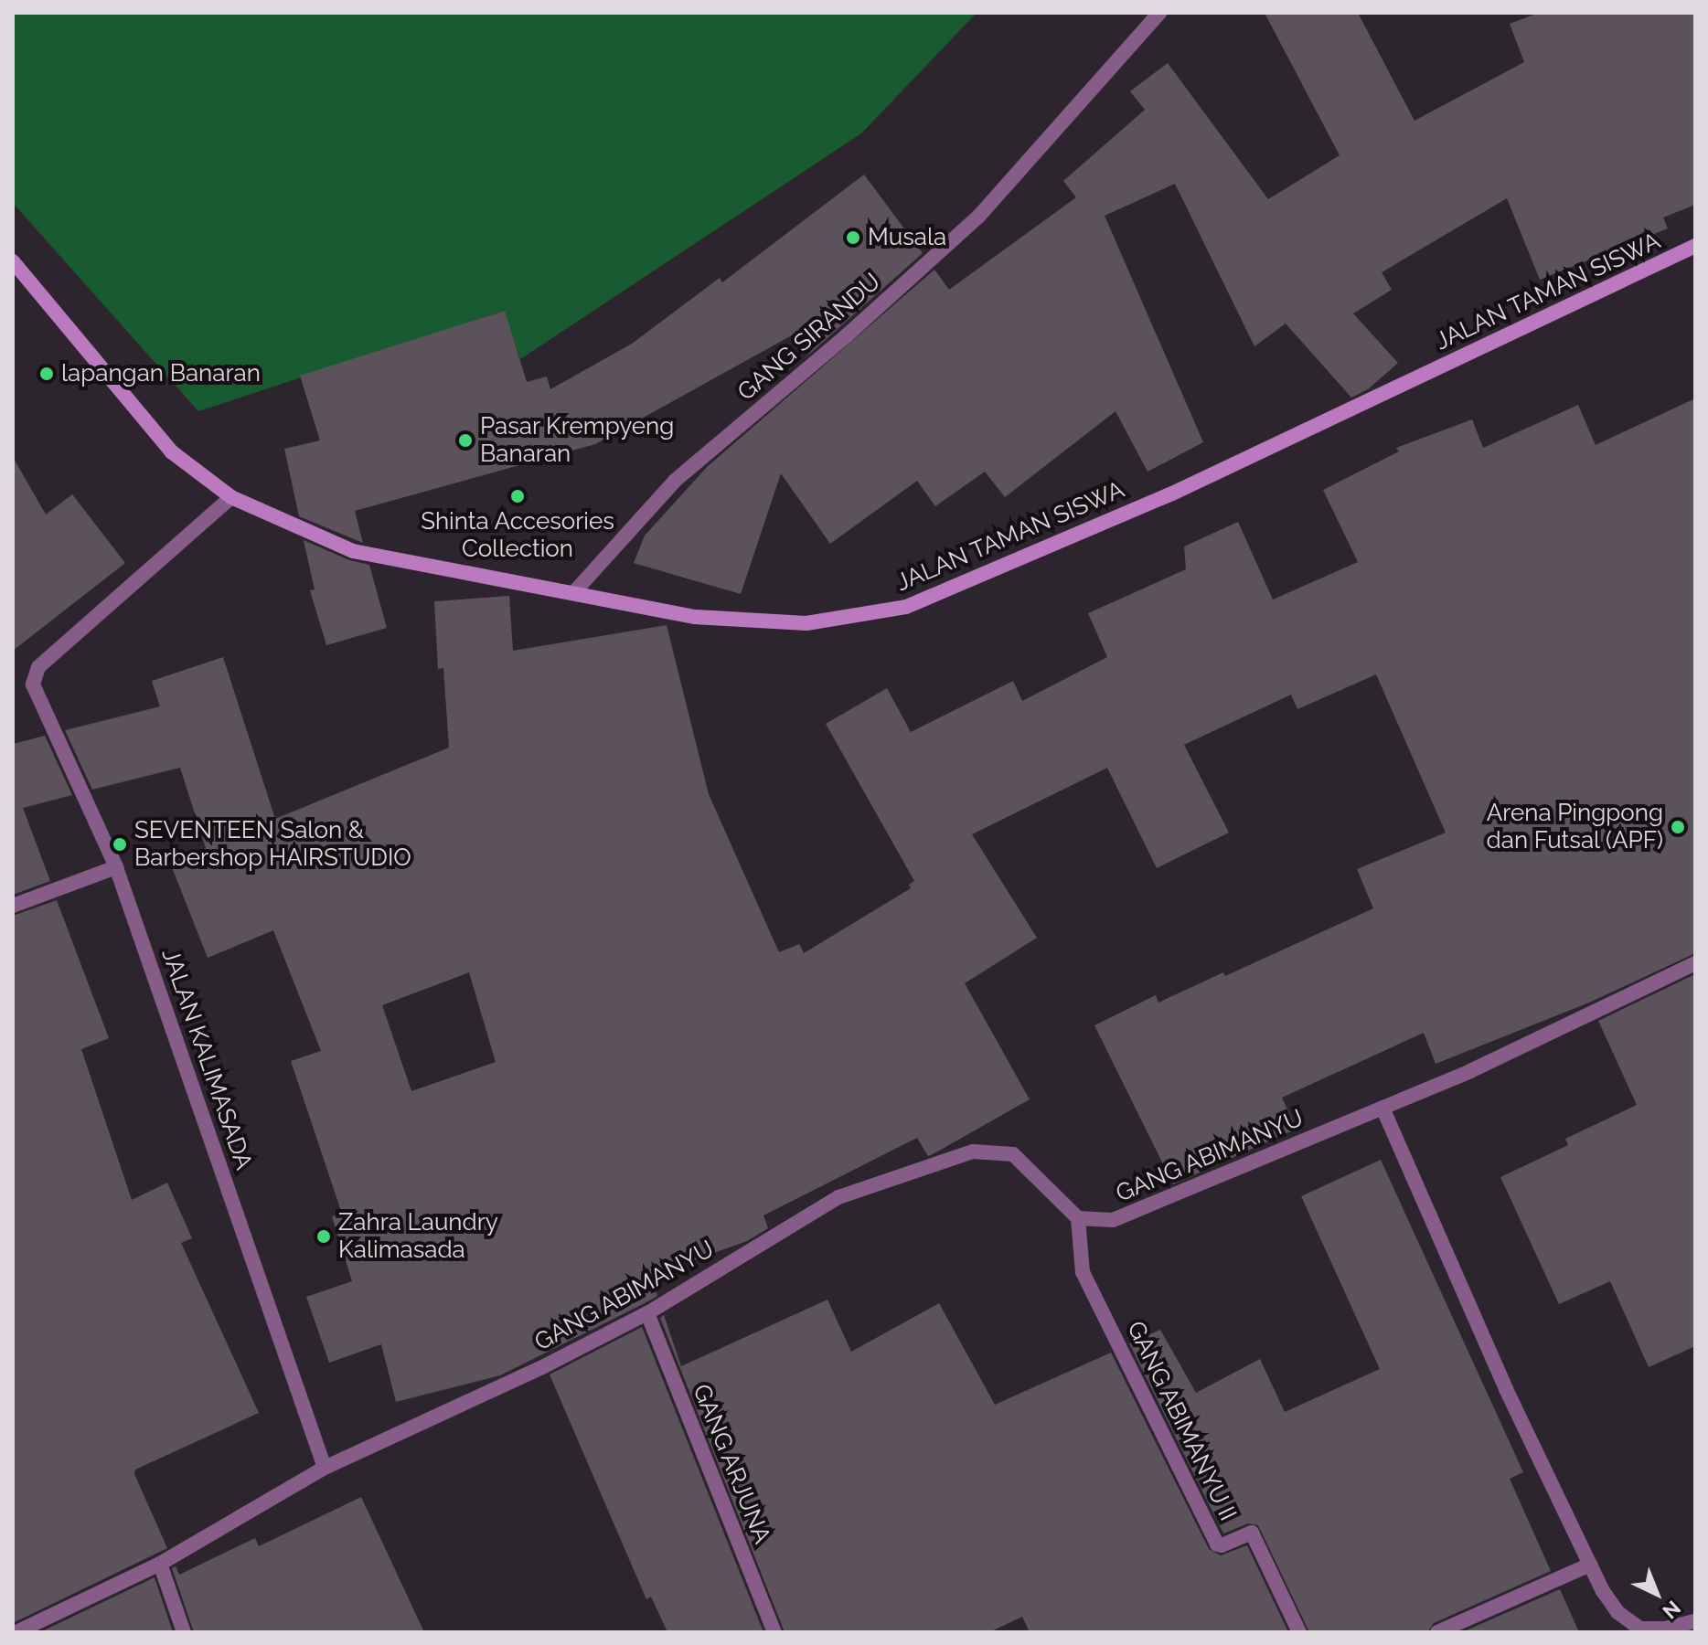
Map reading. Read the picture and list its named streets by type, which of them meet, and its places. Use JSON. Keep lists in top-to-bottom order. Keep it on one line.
{"streets":{"main road":["JALAN TAMAN SISWA"],"street":["GANG SIRANDU","JALAN KALIMASADA","GANG ABIMANYU","GANG ABIMANYU II","GANG ARJUNA"]},"crossings":[["JALAN TAMAN SISWA","GANG SIRANDU"],["JALAN TAMAN SISWA","JALAN KALIMASADA"],["JALAN KALIMASADA","GANG ABIMANYU"],["GANG ABIMANYU","GANG ABIMANYU II"],["GANG ABIMANYU","GANG ARJUNA"]],"places":["Musala","lapangan Banaran","Pasar Krempyeng Banaran","Shinta Accesories Collection","Arena Pingpong dan Futsal (APF)","SEVENTEEN Salon & Barbershop HAIRSTUDIO","Zahra Laundry Kalimasada"],"north":"bottom right"}
